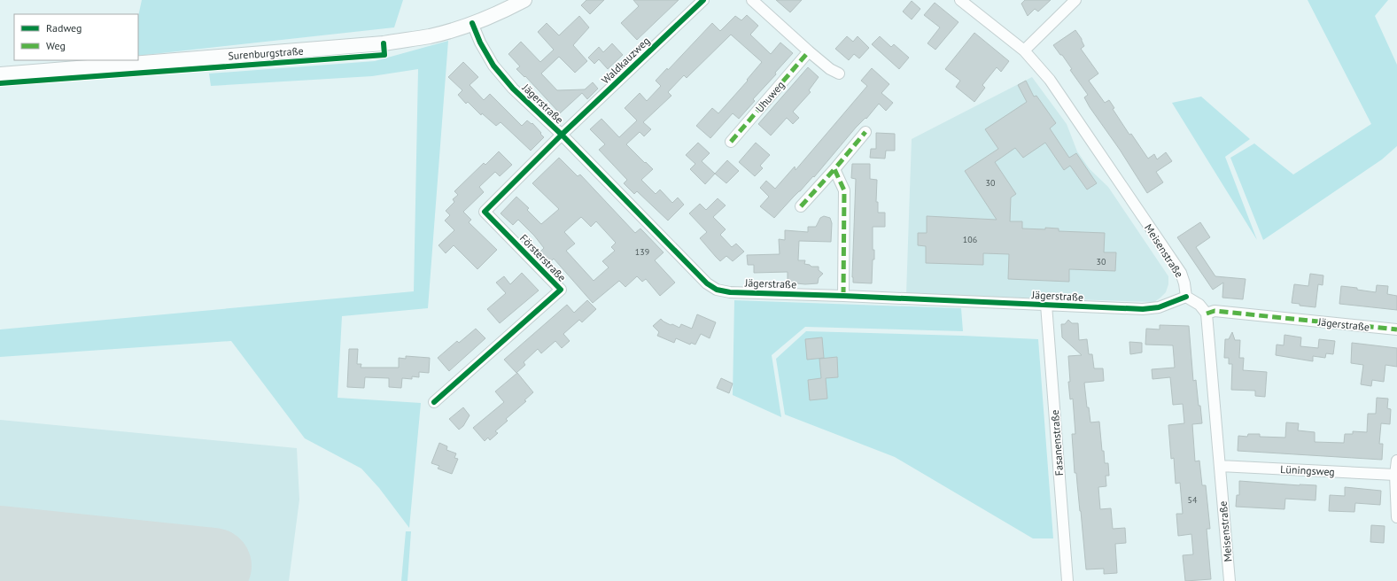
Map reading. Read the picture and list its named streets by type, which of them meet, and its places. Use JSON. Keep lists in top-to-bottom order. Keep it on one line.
{"streets":{"street":["Surenburgstraße","Waldkauzweg","Uhuweg","Jägerstraße","Meisenstraße","Försterstraße","Fasanenstraße","Lüningsweg"]},"crossings":[["Surenburgstraße","Jägerstraße"],["Waldkauzweg","Jägerstraße"],["Waldkauzweg","Försterstraße"],["Jägerstraße","Meisenstraße"],["Jägerstraße","Försterstraße"],["Jägerstraße","Fasanenstraße"],["Meisenstraße","Lüningsweg"]],"house_numbers":["30","106","139","30","54"],"legend":["Radweg","Weg"]}
